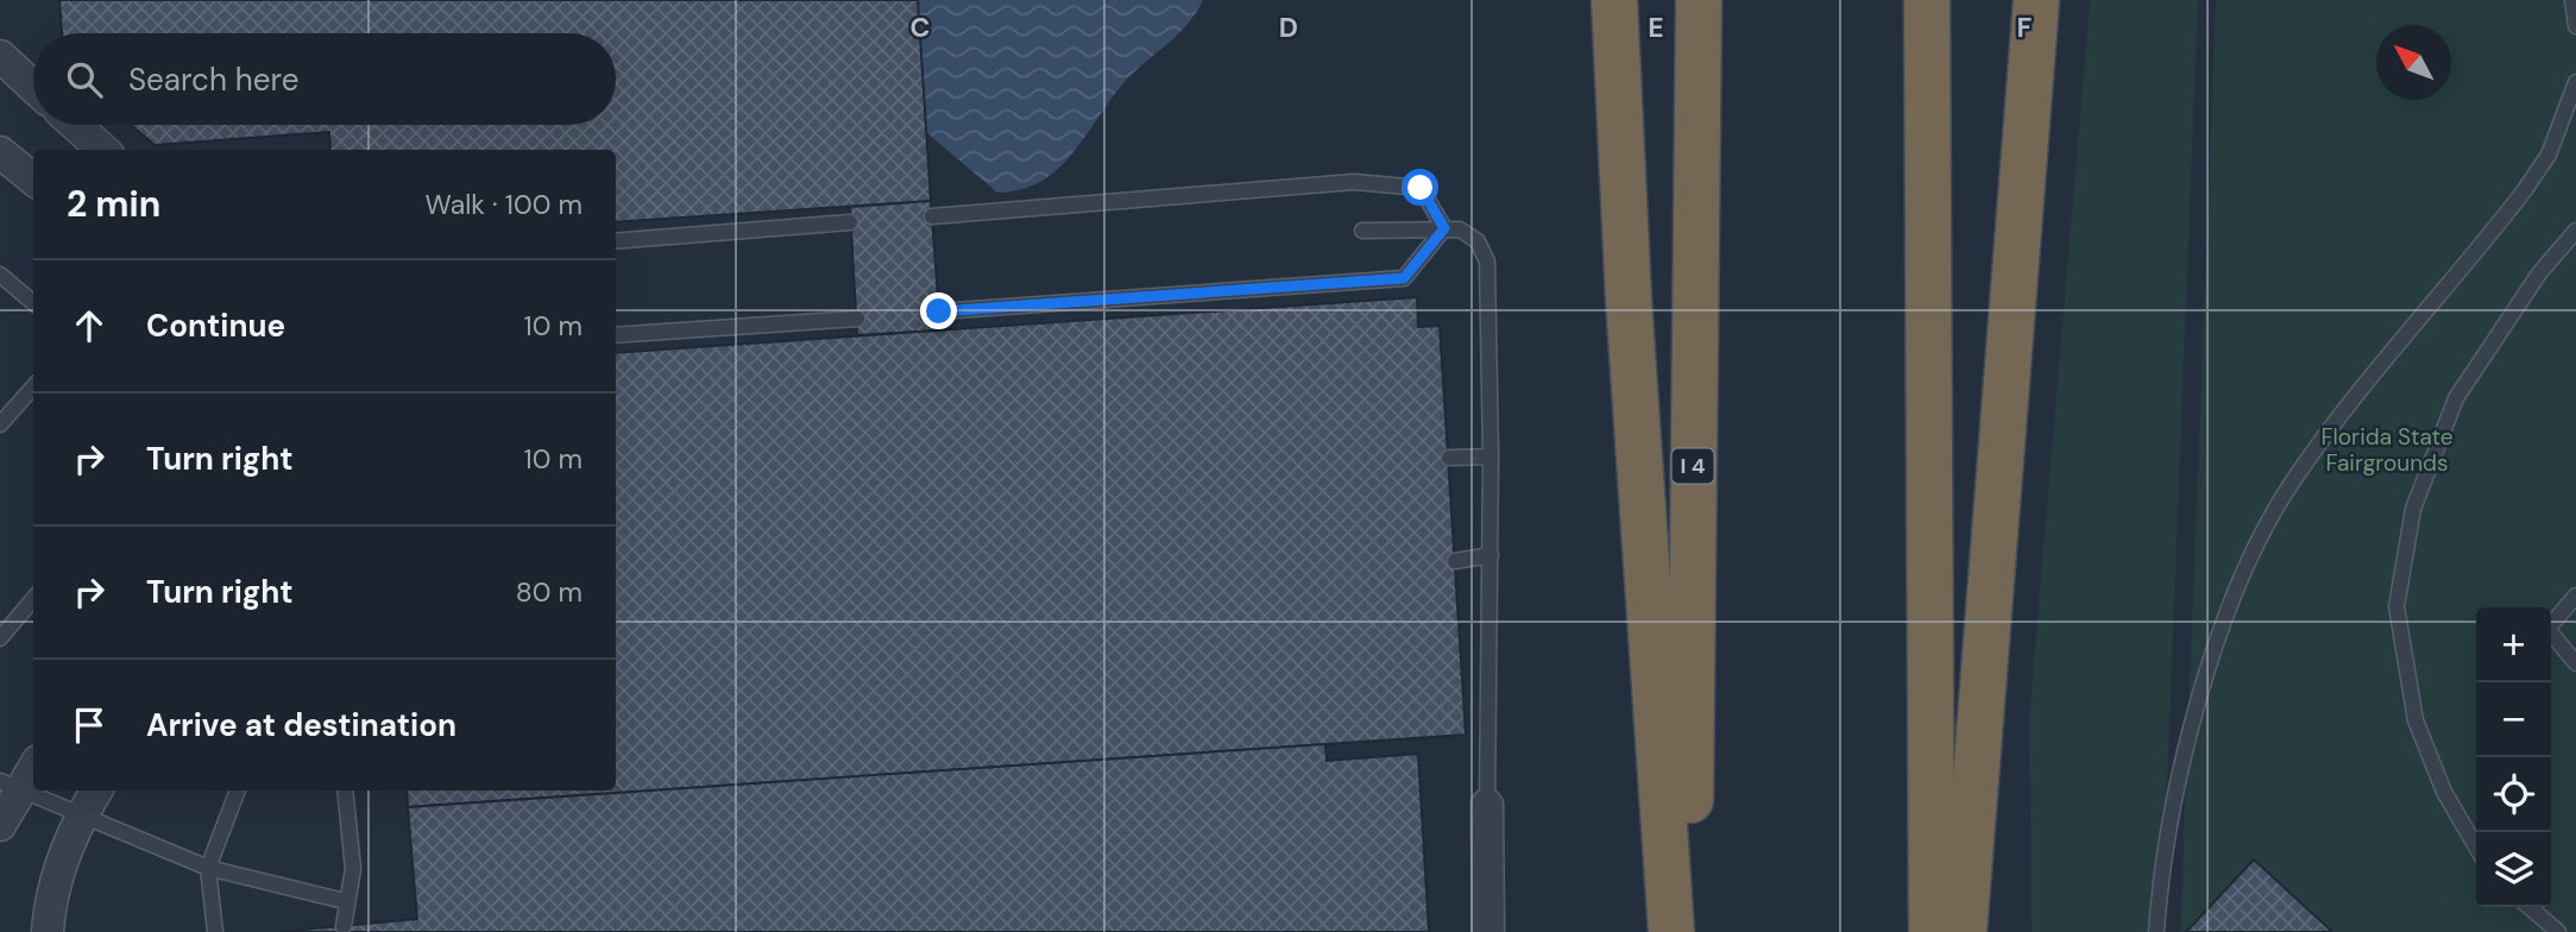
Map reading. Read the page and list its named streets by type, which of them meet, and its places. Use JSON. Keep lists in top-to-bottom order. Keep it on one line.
{"streets":{"highway":["I 4"]},"parks":["Florida State Fairgrounds"],"north":"top left","page":{"search":"Search here","heading":["2 min","Walk · 100 m"],"list":[["Continue","10 m"],["Turn right","10 m"],["Turn right","80 m"],"Arrive at destination"],"map_buttons":["+","−"]},"grid":{"columns":["C","D","E","F"]}}
